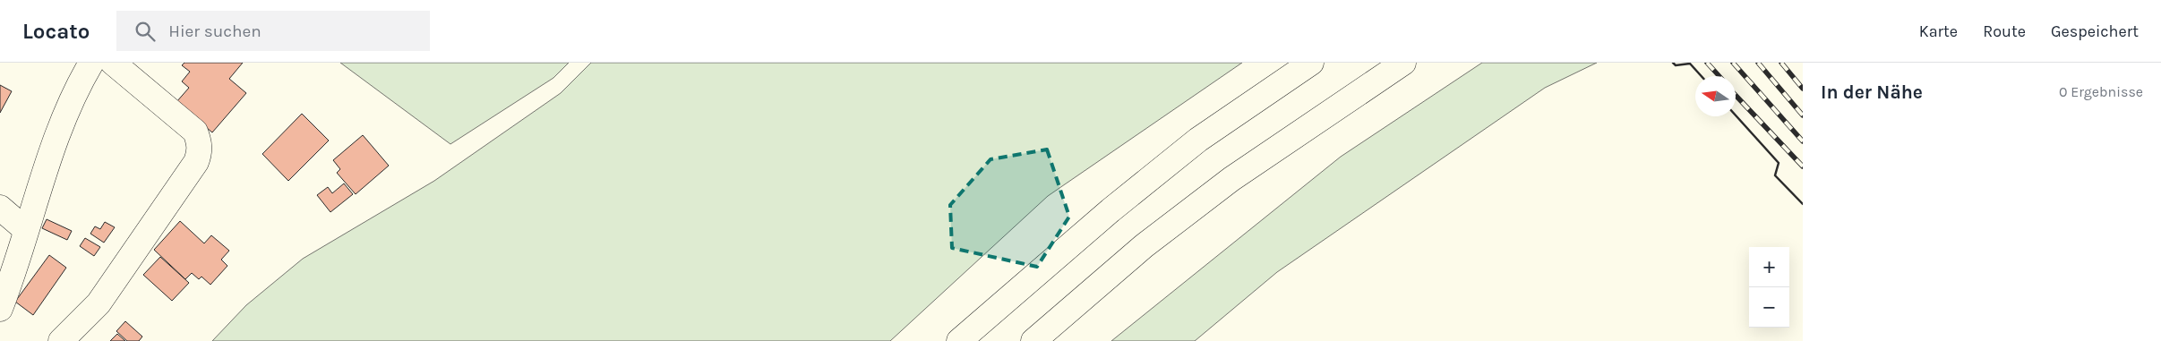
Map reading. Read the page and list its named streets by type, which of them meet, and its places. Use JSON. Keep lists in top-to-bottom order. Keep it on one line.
{"north":"left","page":{"header":"Locato","search":"Hier suchen","nav":["Karte","Route","Gespeichert"],"heading":["In der Nähe","0 Ergebnisse"],"map_buttons":["+","−"]}}
